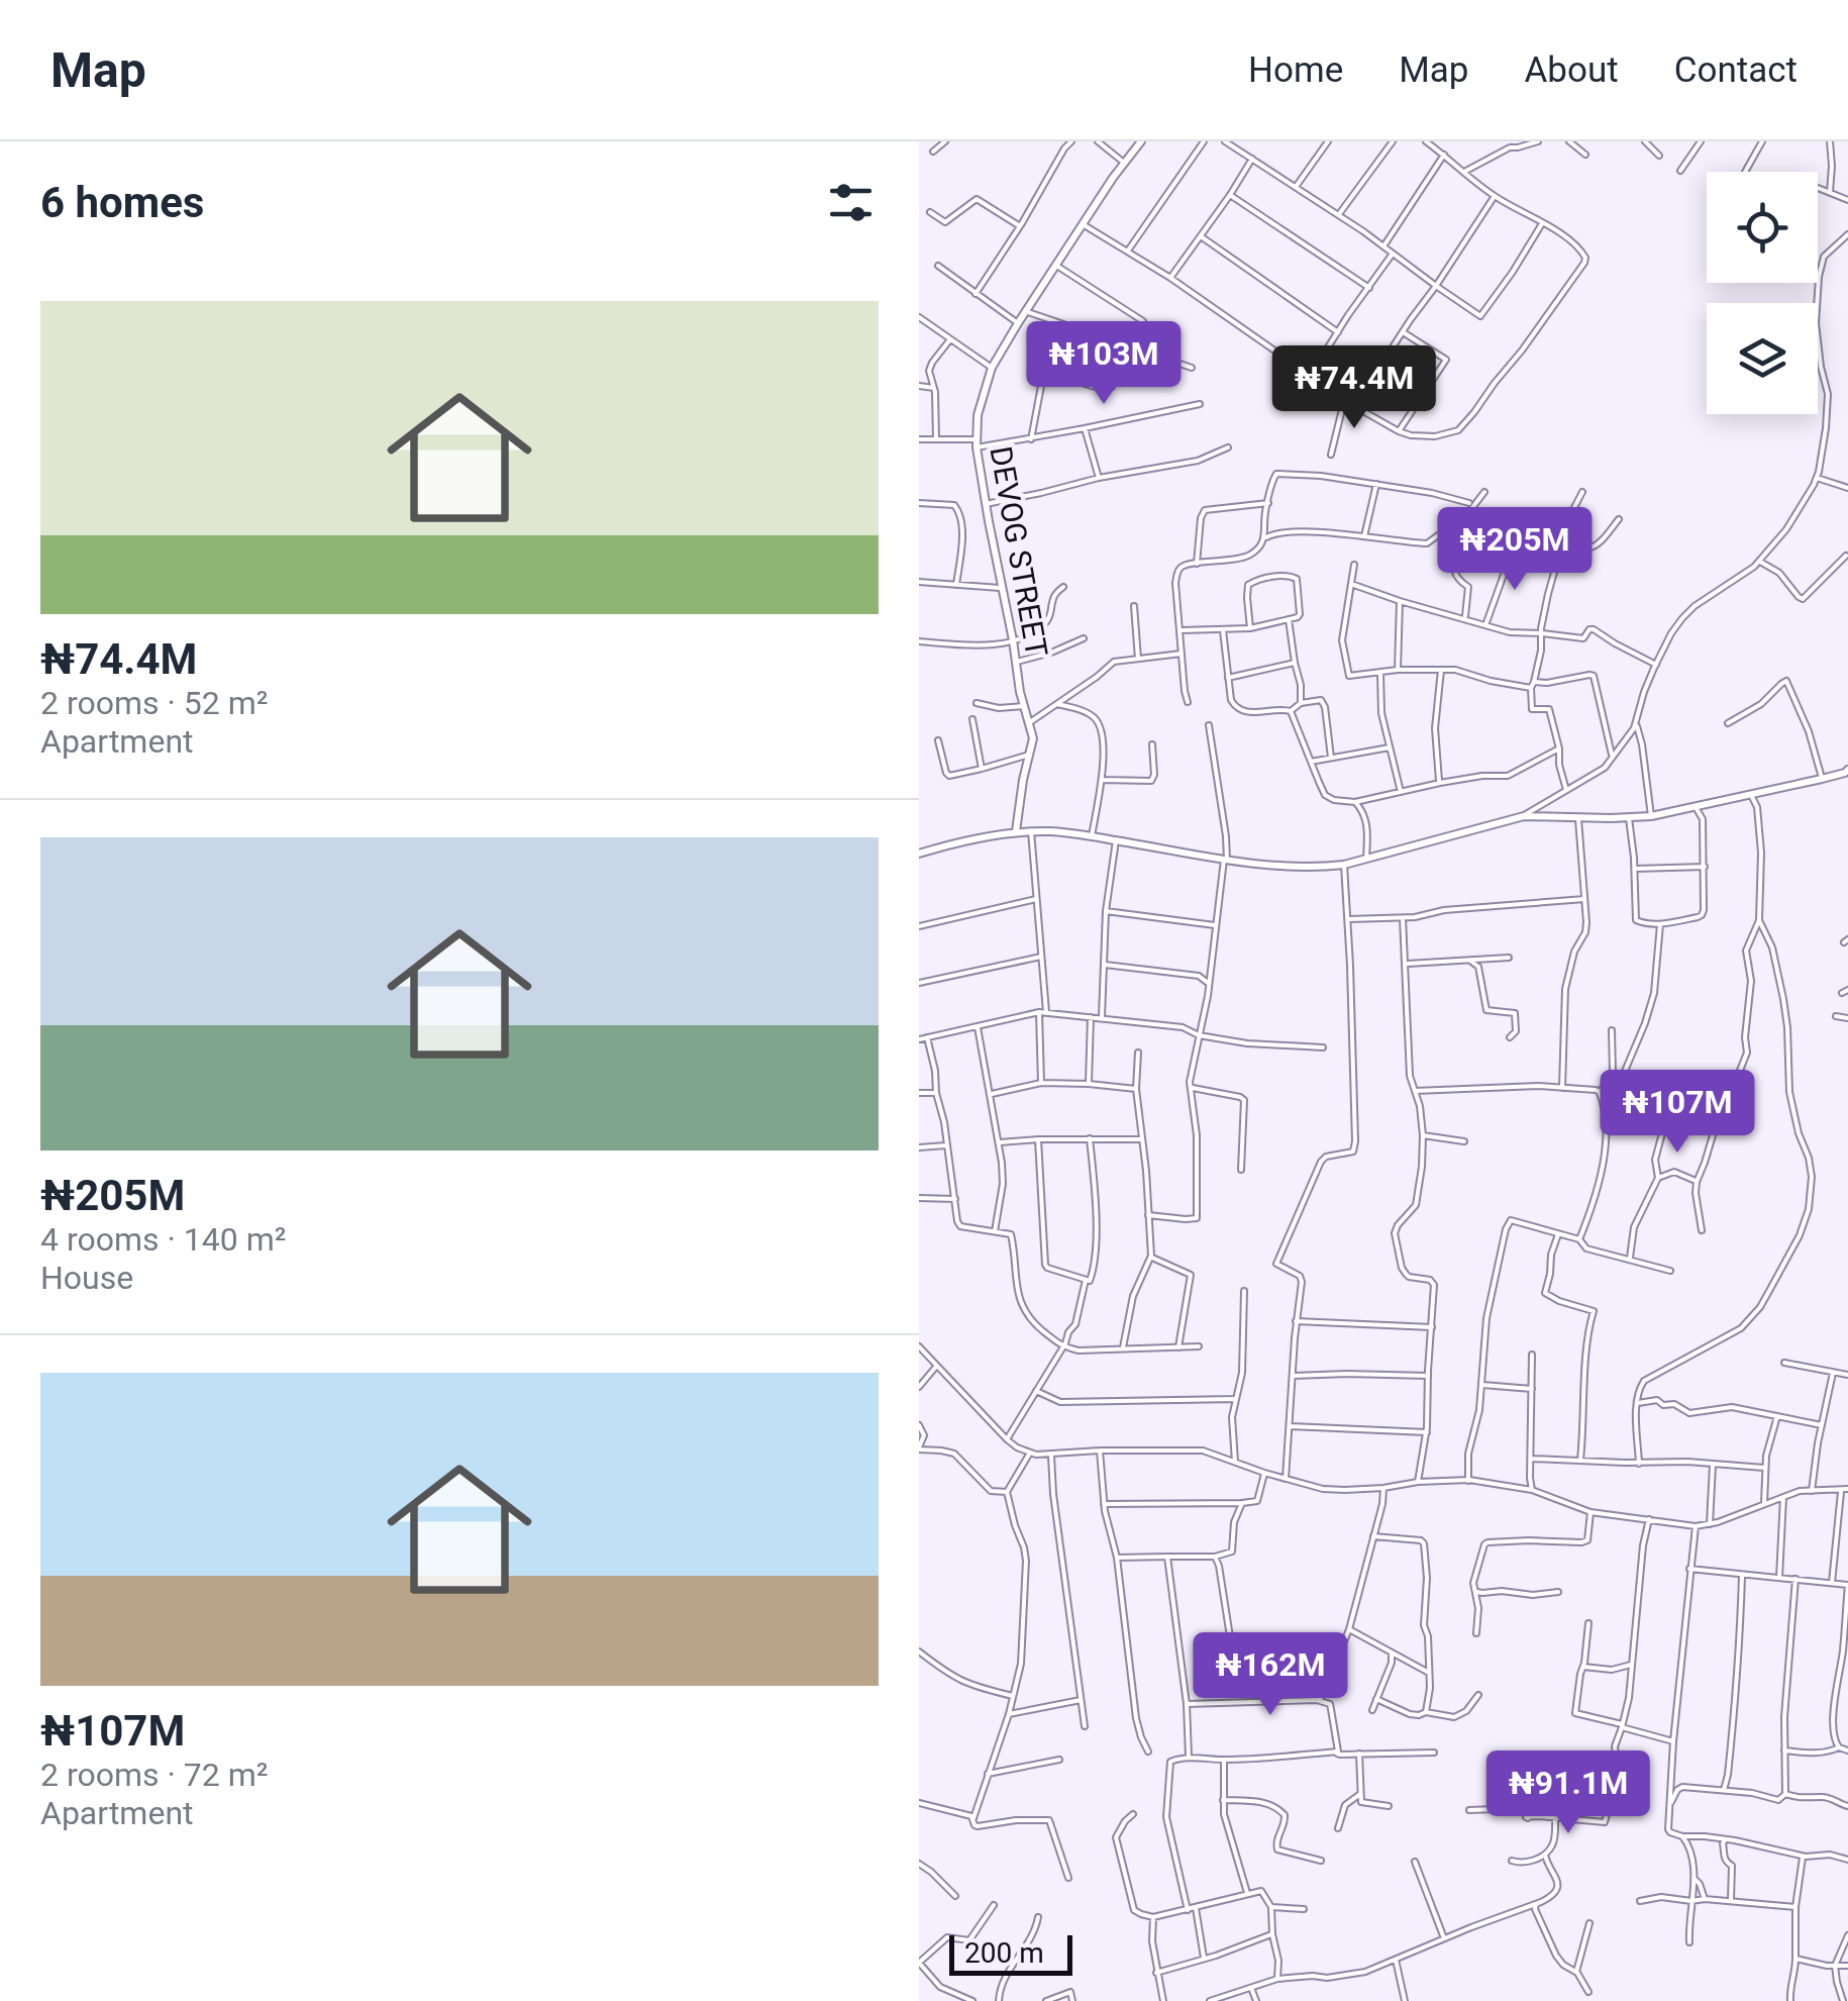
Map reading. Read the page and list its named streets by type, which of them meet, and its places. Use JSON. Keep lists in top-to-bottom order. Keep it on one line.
{"streets":{"street":["DEVOG STREET"]},"scale_bar":"200 m","page":{"header":"Map","nav":["Home","Map","About","Contact"],"heading":"6 homes","list":[{"name":"₦74.4M","note":"2 rooms · 52 m² · Apartment"},{"name":"₦205M","note":"4 rooms · 140 m² · House"},{"name":"₦107M","note":"2 rooms · 72 m² · Apartment"}],"price":["₦103M","₦74.4M","₦205M","₦107M","₦162M","₦91.1M"],"scale":"200 m"}}
